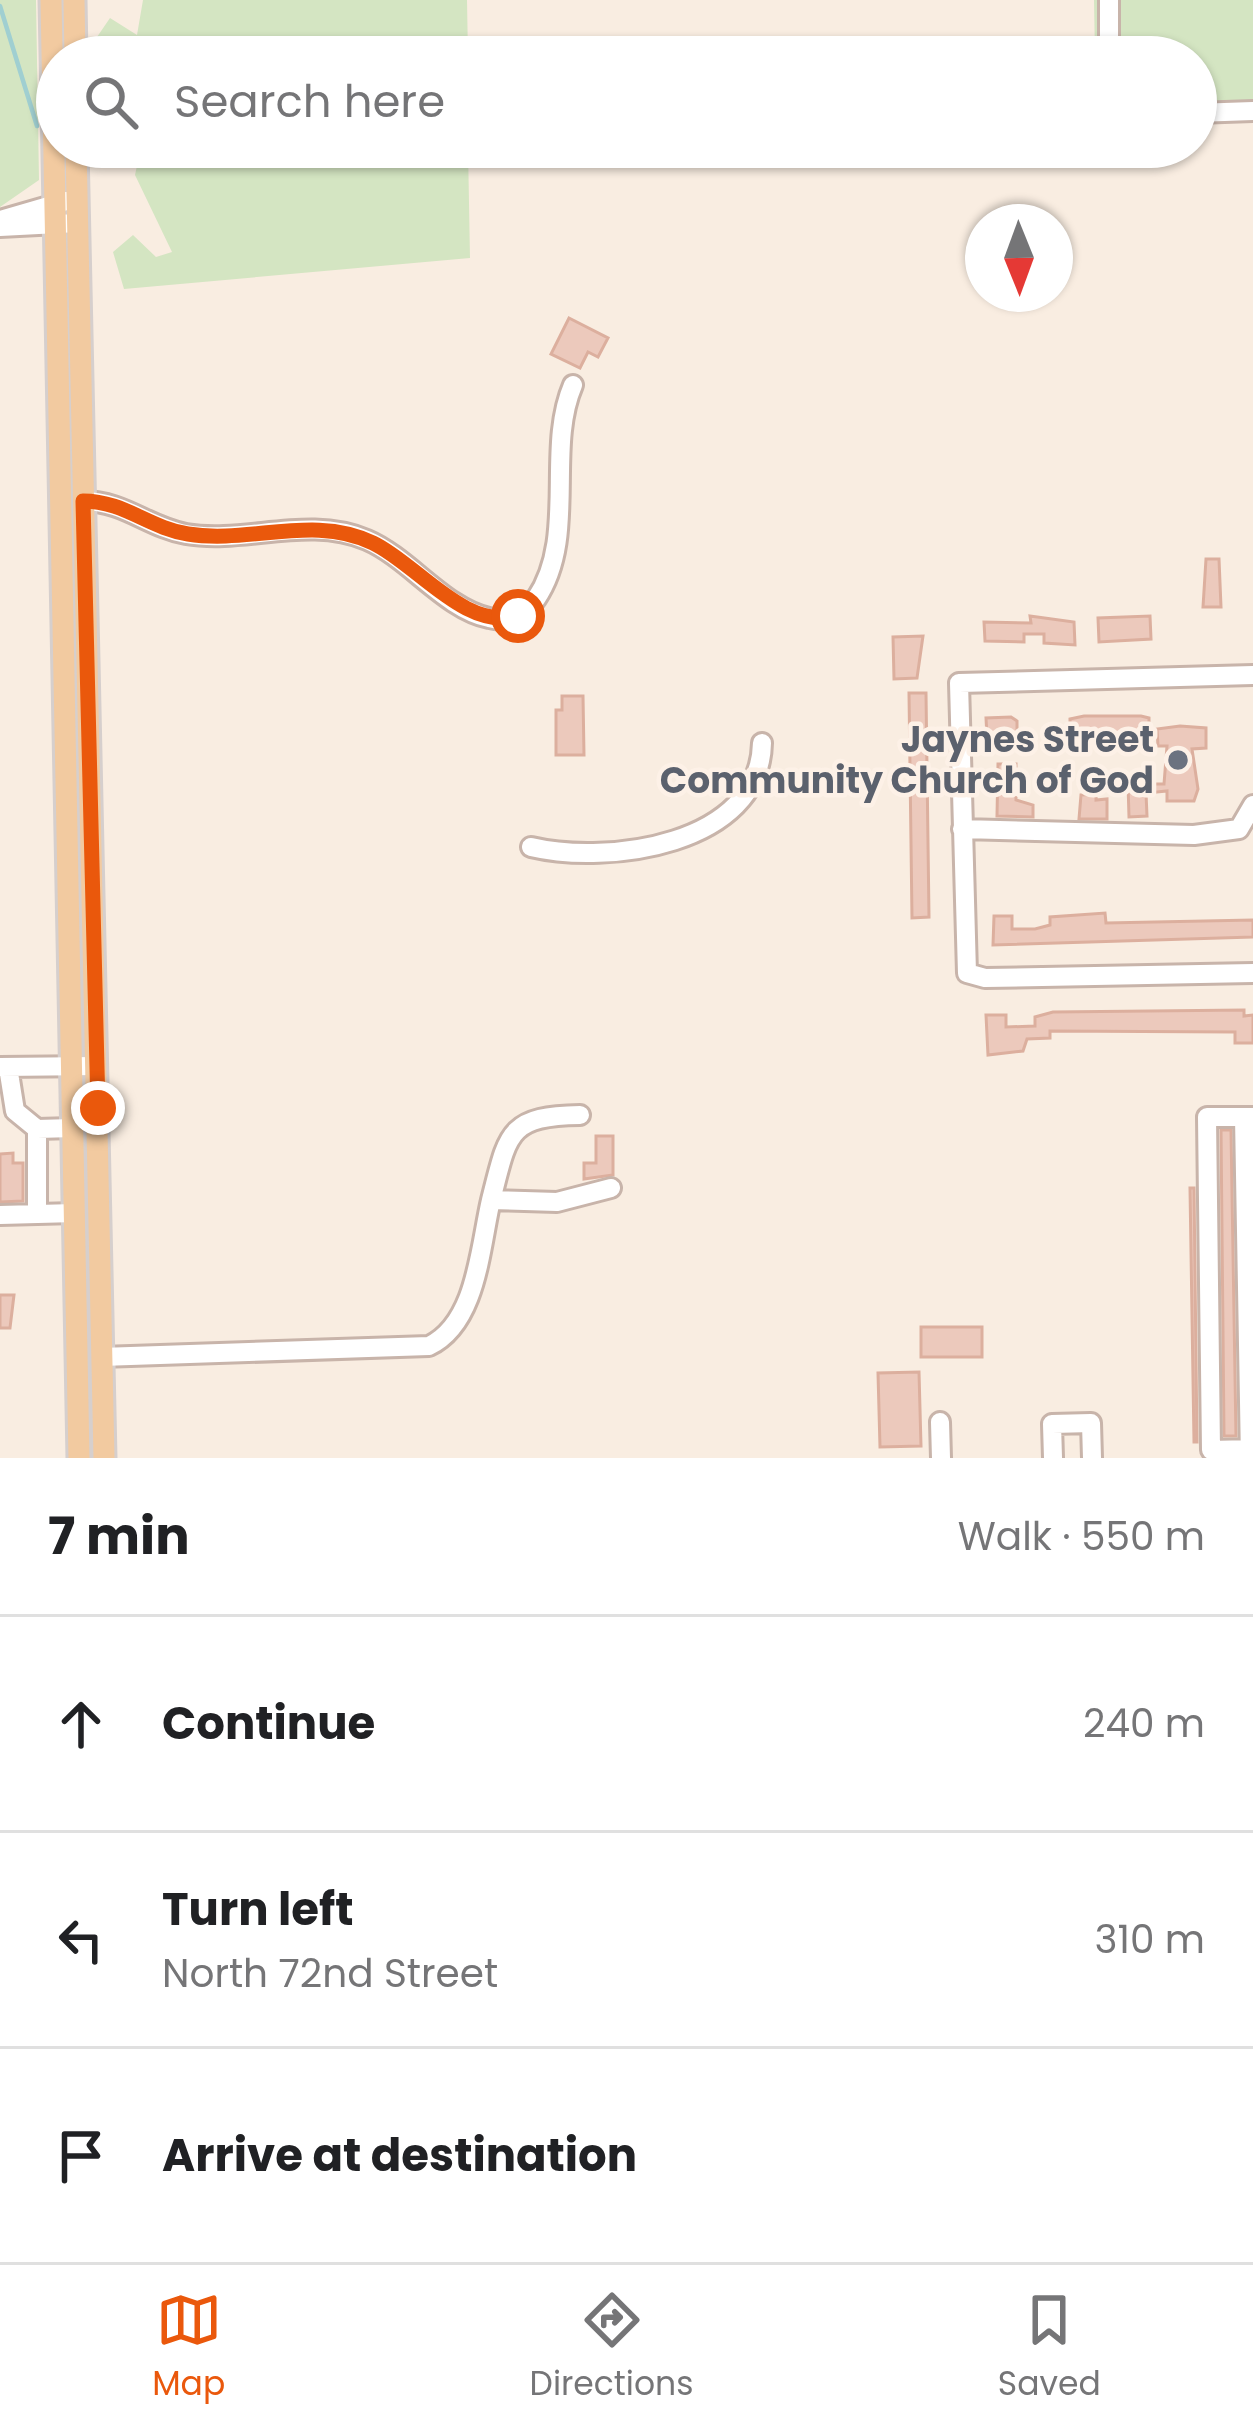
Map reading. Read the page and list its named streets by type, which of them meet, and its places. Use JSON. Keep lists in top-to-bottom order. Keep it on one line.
{"places":["Jaynes Street Community Church of God"],"north":"bottom","page":{"search":"Search here","heading":["7 min","Walk · 550 m"],"list":[["Continue","240 m"],["Turn left","North 72nd Street","310 m"],"Arrive at destination"],"nav":["Map","Directions","Saved"]}}
